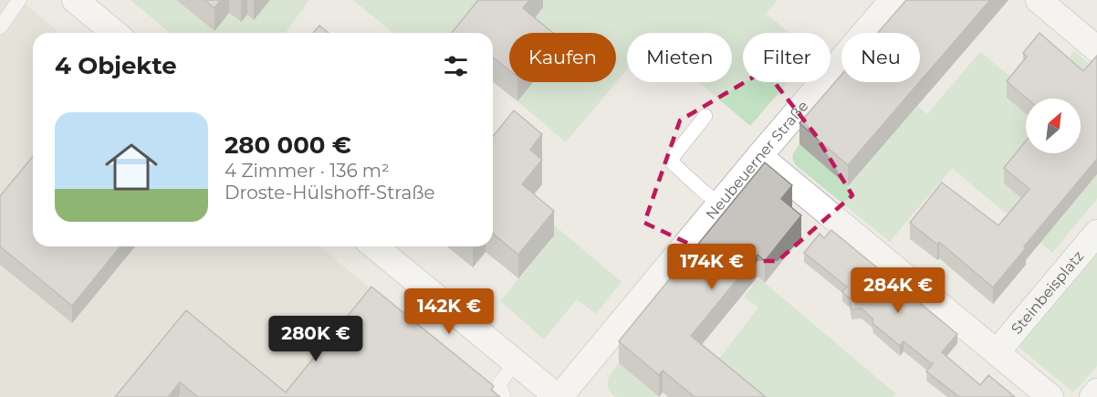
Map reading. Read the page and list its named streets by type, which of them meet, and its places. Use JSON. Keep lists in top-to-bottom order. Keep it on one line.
{"streets":{"street":["Neubeuerner Straße","Steinbeisplatz"]},"north":"top right","page":{"chip":["Kaufen","Mieten","Filter","Neu"],"heading":"4 Objekte","list":[{"name":"280 000 €","note":"4 Zimmer · 136 m² · Droste-Hülshoff-Straße"}],"price":["174K €","284K €","142K €","280K €"]}}
